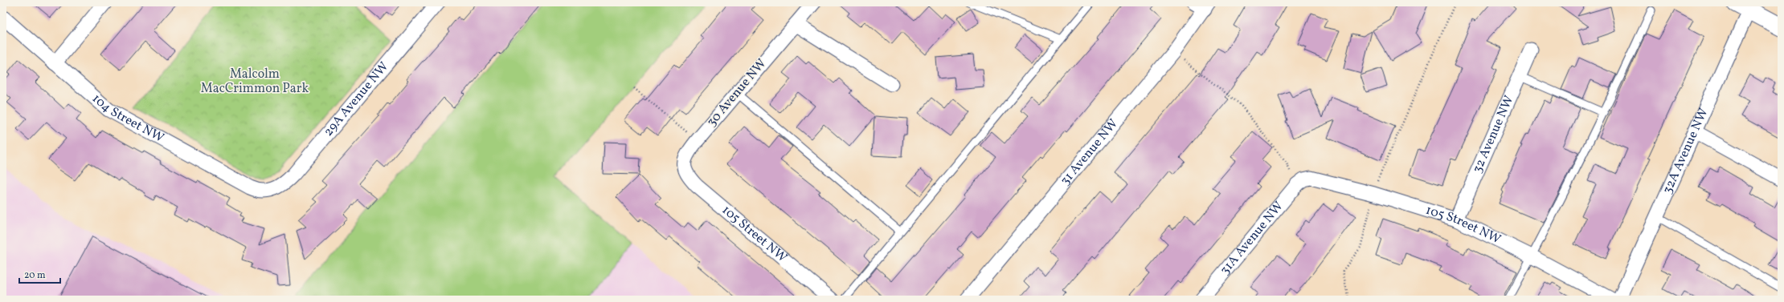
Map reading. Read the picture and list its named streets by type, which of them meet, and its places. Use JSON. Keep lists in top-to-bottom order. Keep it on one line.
{"streets":{"street":["30 Avenue NW","29A Avenue NW","104 Street NW","32 Avenue NW","32A Avenue NW","31 Avenue NW","105 Street NW","31A Avenue NW"]},"crossings":[["30 Avenue NW","105 Street NW"],["29A Avenue NW","104 Street NW"],["32 Avenue NW","105 Street NW"],["105 Street NW","31A Avenue NW"]],"parks":["Malcolm MacCrimmon Park"],"scale_bar":"20 m"}
